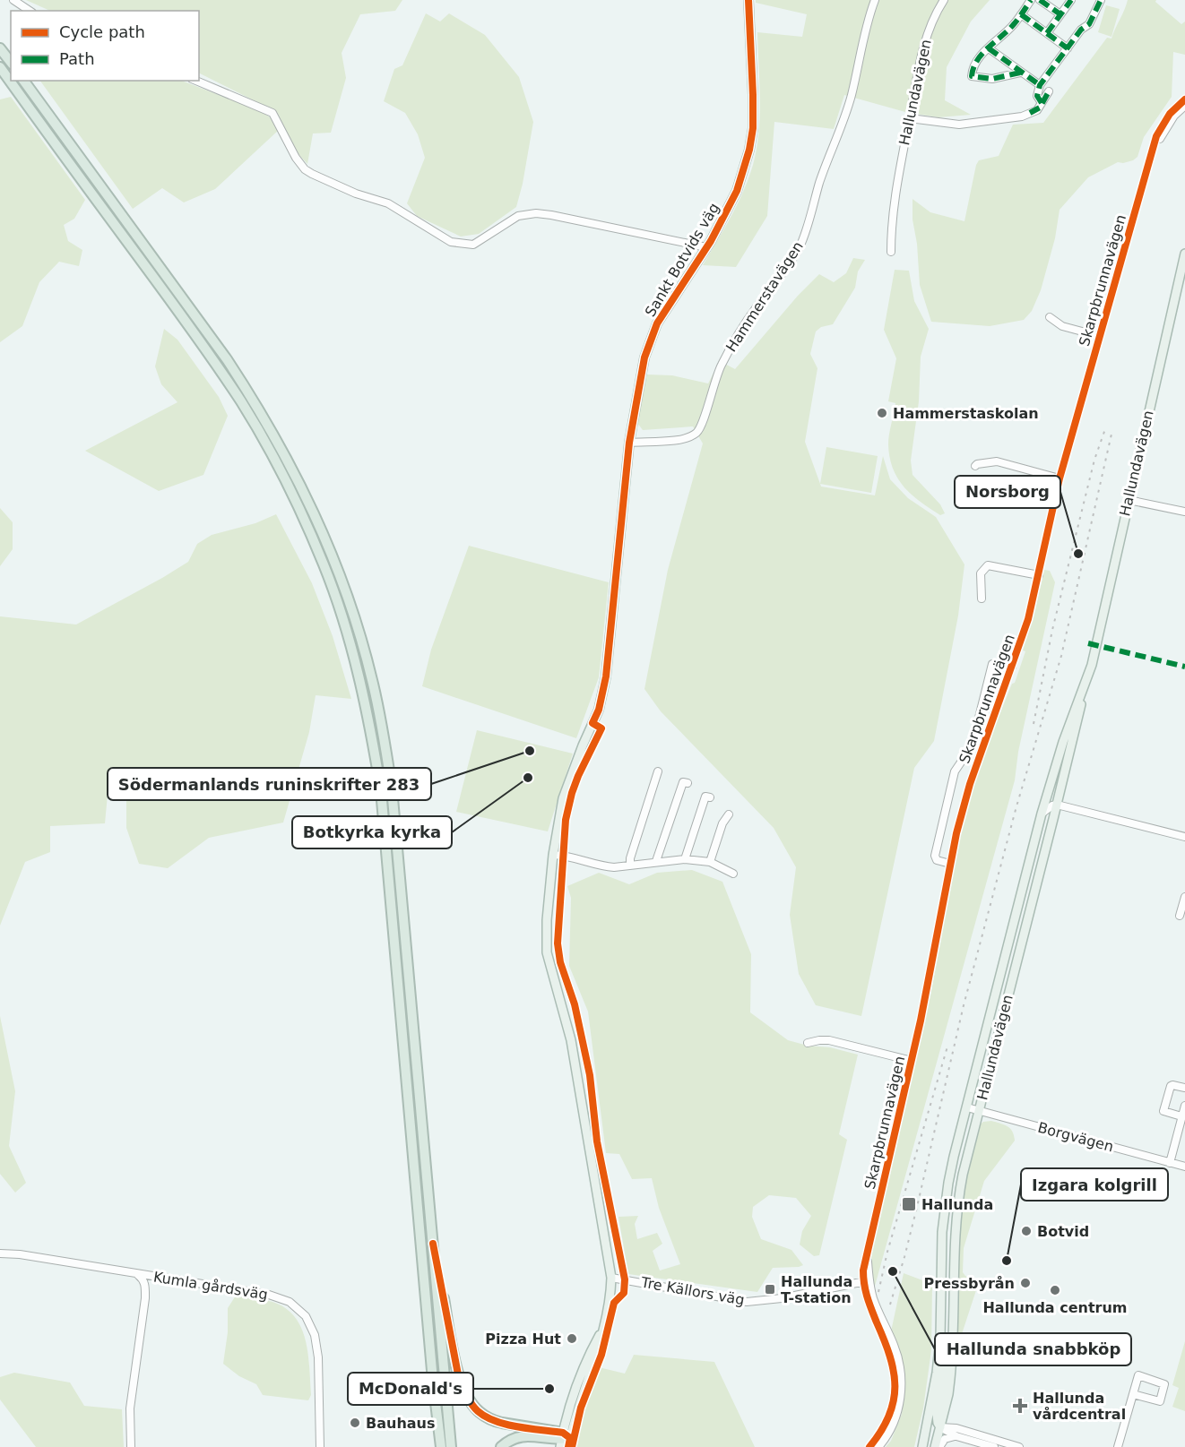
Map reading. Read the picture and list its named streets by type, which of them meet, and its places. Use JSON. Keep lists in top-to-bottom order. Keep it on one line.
{"streets":{"main road":["Hallundavägen","Sankt Botvids väg"],"street":["Skarpbrunnavägen","Hammerstavägen","Borgvägen","Kumla gårdsväg","Tre Källors väg"]},"crossings":[["Hallundavägen","Borgvägen"],["Sankt Botvids väg","Hammerstavägen"],["Sankt Botvids väg","Tre Källors väg"],["Skarpbrunnavägen","Tre Källors väg"]],"places":{"other":["Hammerstaskolan","Norsborg","Södermanlands runinskrifter 283","Botkyrka kyrka","Botvid","Izgara kolgrill","Hallunda snabbköp","Pressbyrån","Hallunda centrum","Pizza Hut","McDonald's","Bauhaus"],"transit":["Hallunda","Hallunda T-station"],"health":["Hallunda vårdcentral"]},"legend":["Cycle path","Path"]}
